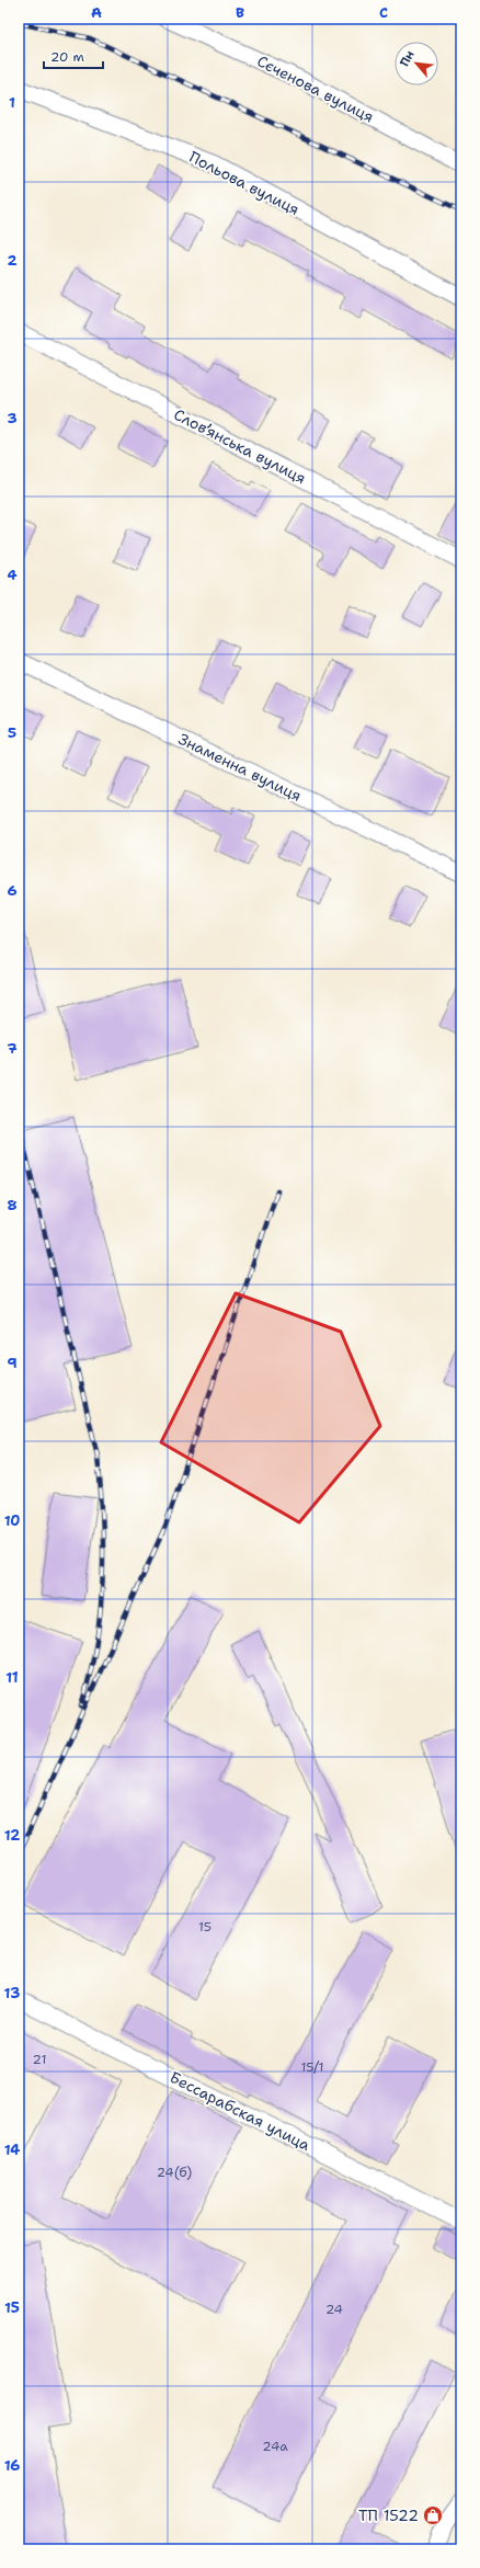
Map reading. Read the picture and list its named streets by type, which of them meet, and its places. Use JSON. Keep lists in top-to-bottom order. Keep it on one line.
{"streets":{"street":["Сєченова вулиця","Польова вулиця","Слов’янська вулиця","Знаменна вулиця","Бессарабская улица"]},"places":{"shop":["ТП 1522"]},"house_numbers":["15","21","15/1","24(б)","24","24а"],"scale_bar":"20 m","north":"top left","grid":{"columns":["A","B","C"],"rows":["1","2","3","4","5","6","7","8","9","10","11","12","13","14","15","16"]}}
